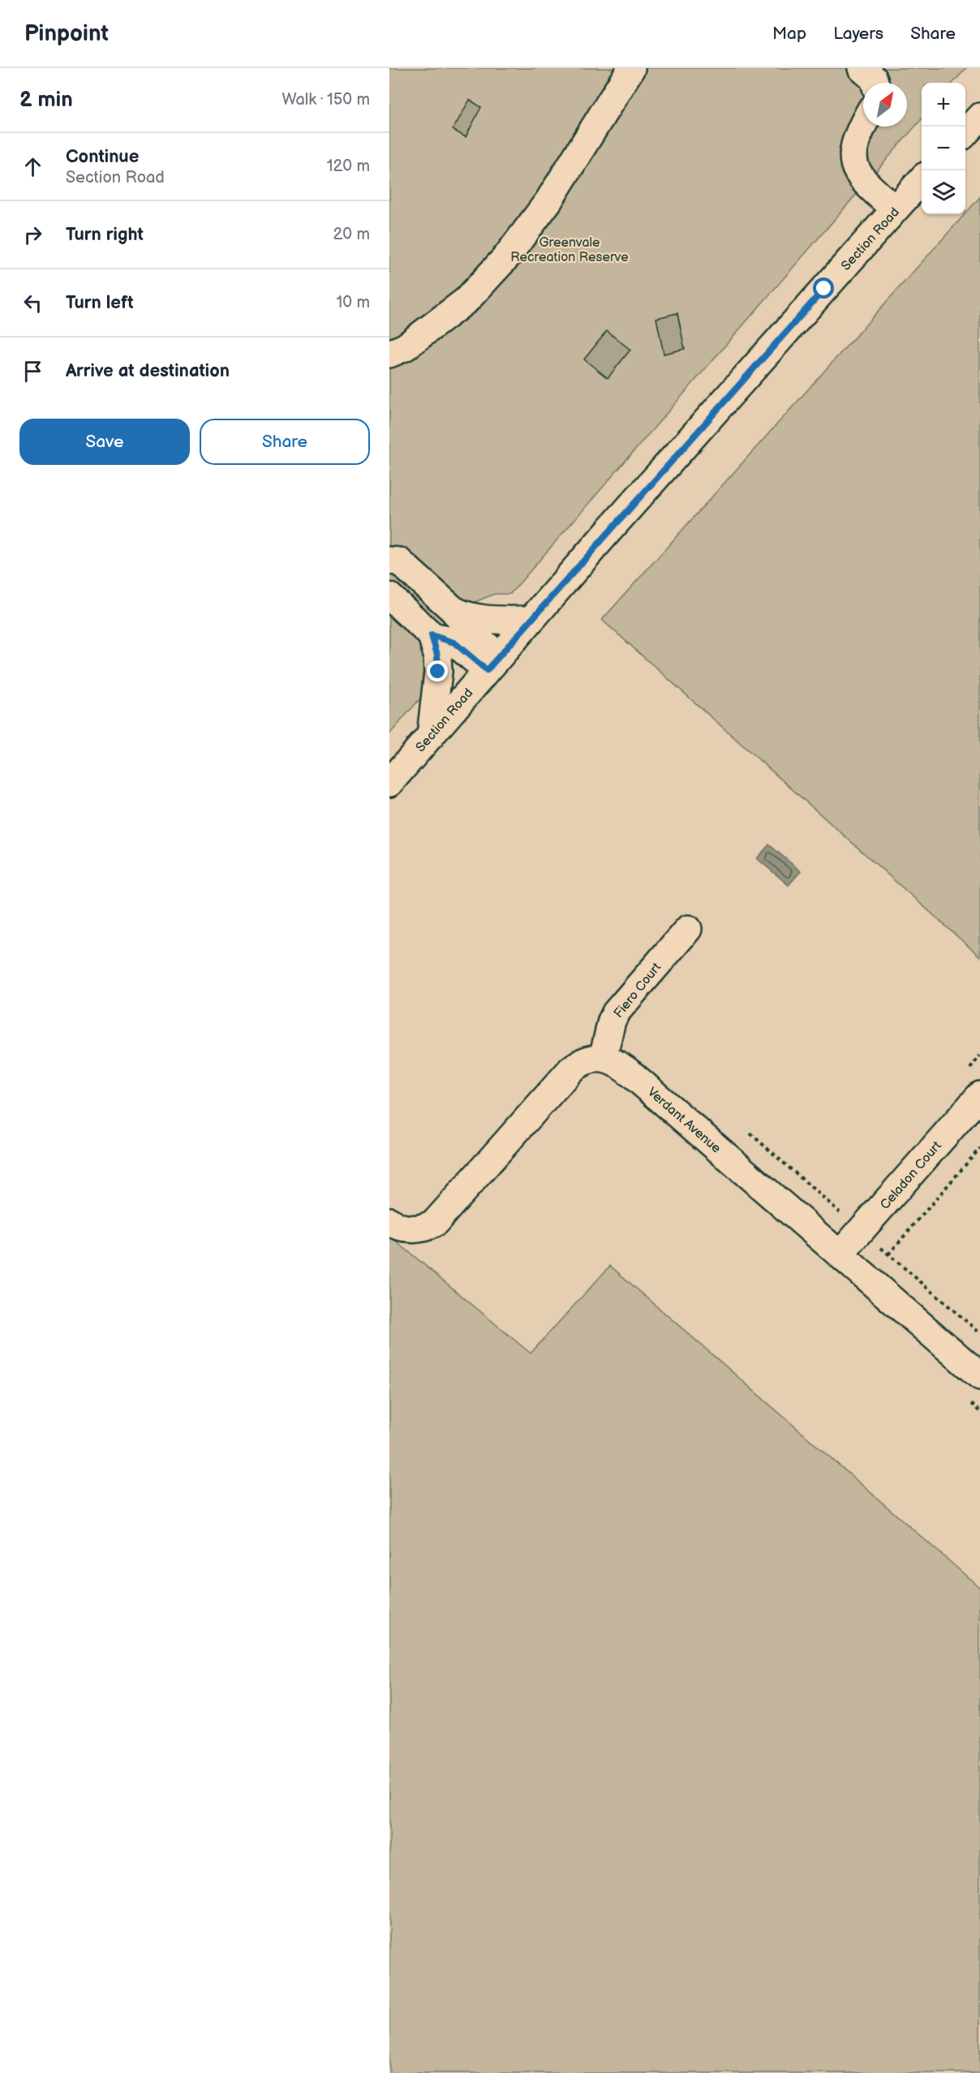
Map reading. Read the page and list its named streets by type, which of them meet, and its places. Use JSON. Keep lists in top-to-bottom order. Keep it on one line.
{"streets":{"street":["Section Road","Fiero Court","Verdant Avenue","Celadon Court"]},"crossings":[["Fiero Court","Verdant Avenue"],["Verdant Avenue","Celadon Court"]],"parks":["Greenvale Recreation Reserve"],"north":"top right","page":{"header":"Pinpoint","nav":["Map","Layers","Share"],"heading":["2 min","Walk · 150 m"],"map_buttons":["+","−"],"list":[["Continue","Section Road","120 m"],["Turn right","20 m"],["Turn left","10 m"],"Arrive at destination"],"buttons":["Save","Share"]}}
